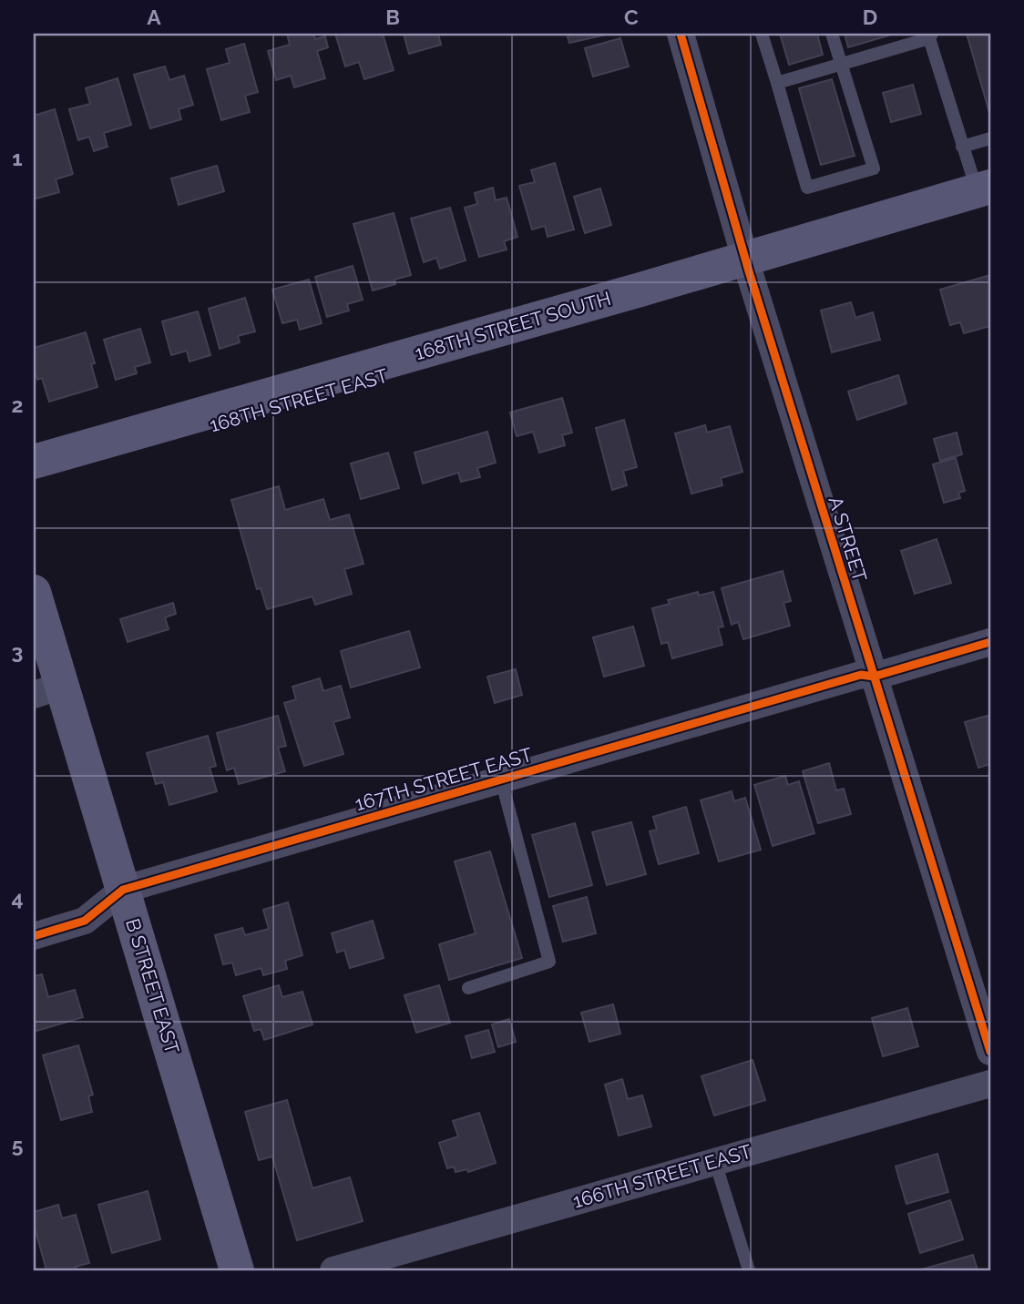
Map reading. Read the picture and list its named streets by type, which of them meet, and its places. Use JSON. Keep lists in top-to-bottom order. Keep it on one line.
{"streets":{"street":["168TH STREET SOUTH","168TH STREET EAST","A STREET","167TH STREET EAST","B STREET EAST","166TH STREET EAST"]},"crossings":[["168TH STREET SOUTH","168TH STREET EAST"],["168TH STREET SOUTH","A STREET"],["168TH STREET EAST","A STREET"],["A STREET","167TH STREET EAST"],["167TH STREET EAST","B STREET EAST"]],"grid":{"columns":["A","B","C","D"],"rows":["1","2","3","4","5"]}}
